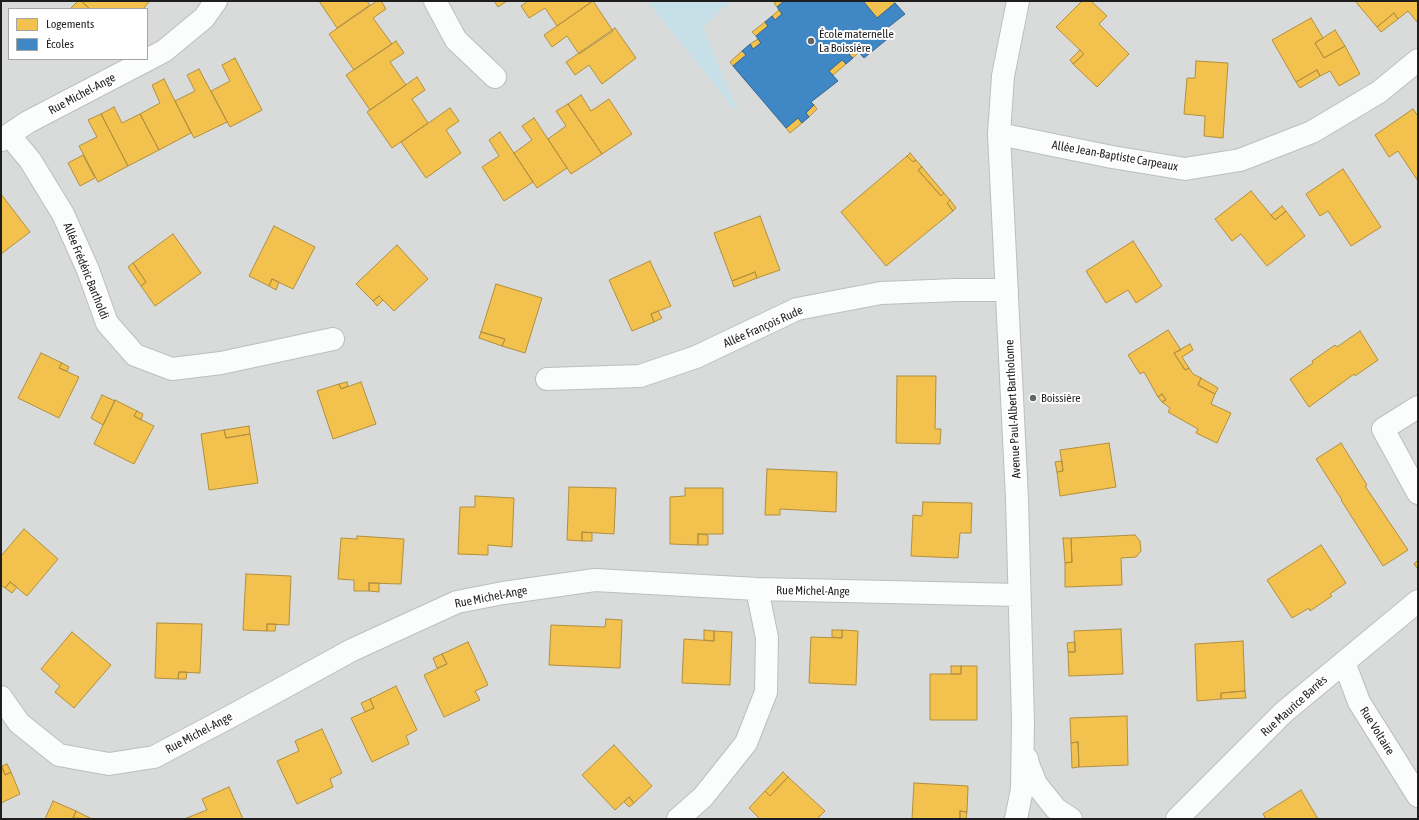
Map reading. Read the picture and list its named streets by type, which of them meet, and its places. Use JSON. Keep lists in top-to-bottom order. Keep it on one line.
{"streets":{"street":["Rue Michel-Ange","Allée Jean-Baptiste Carpeaux","Allée Frédéric Bartholdi","Allée François Rude","Avenue Paul-Albert Bartholome","Rue Maurice Barrès","Rue Voltaire"]},"crossings":[["Rue Michel-Ange","Allée Frédéric Bartholdi"],["Rue Michel-Ange","Avenue Paul-Albert Bartholome"],["Allée Jean-Baptiste Carpeaux","Avenue Paul-Albert Bartholome"],["Allée François Rude","Avenue Paul-Albert Bartholome"],["Rue Maurice Barrès","Rue Voltaire"]],"places":["École maternelle La Boissière","Boissière"],"legend":["Logements","Écoles"]}
